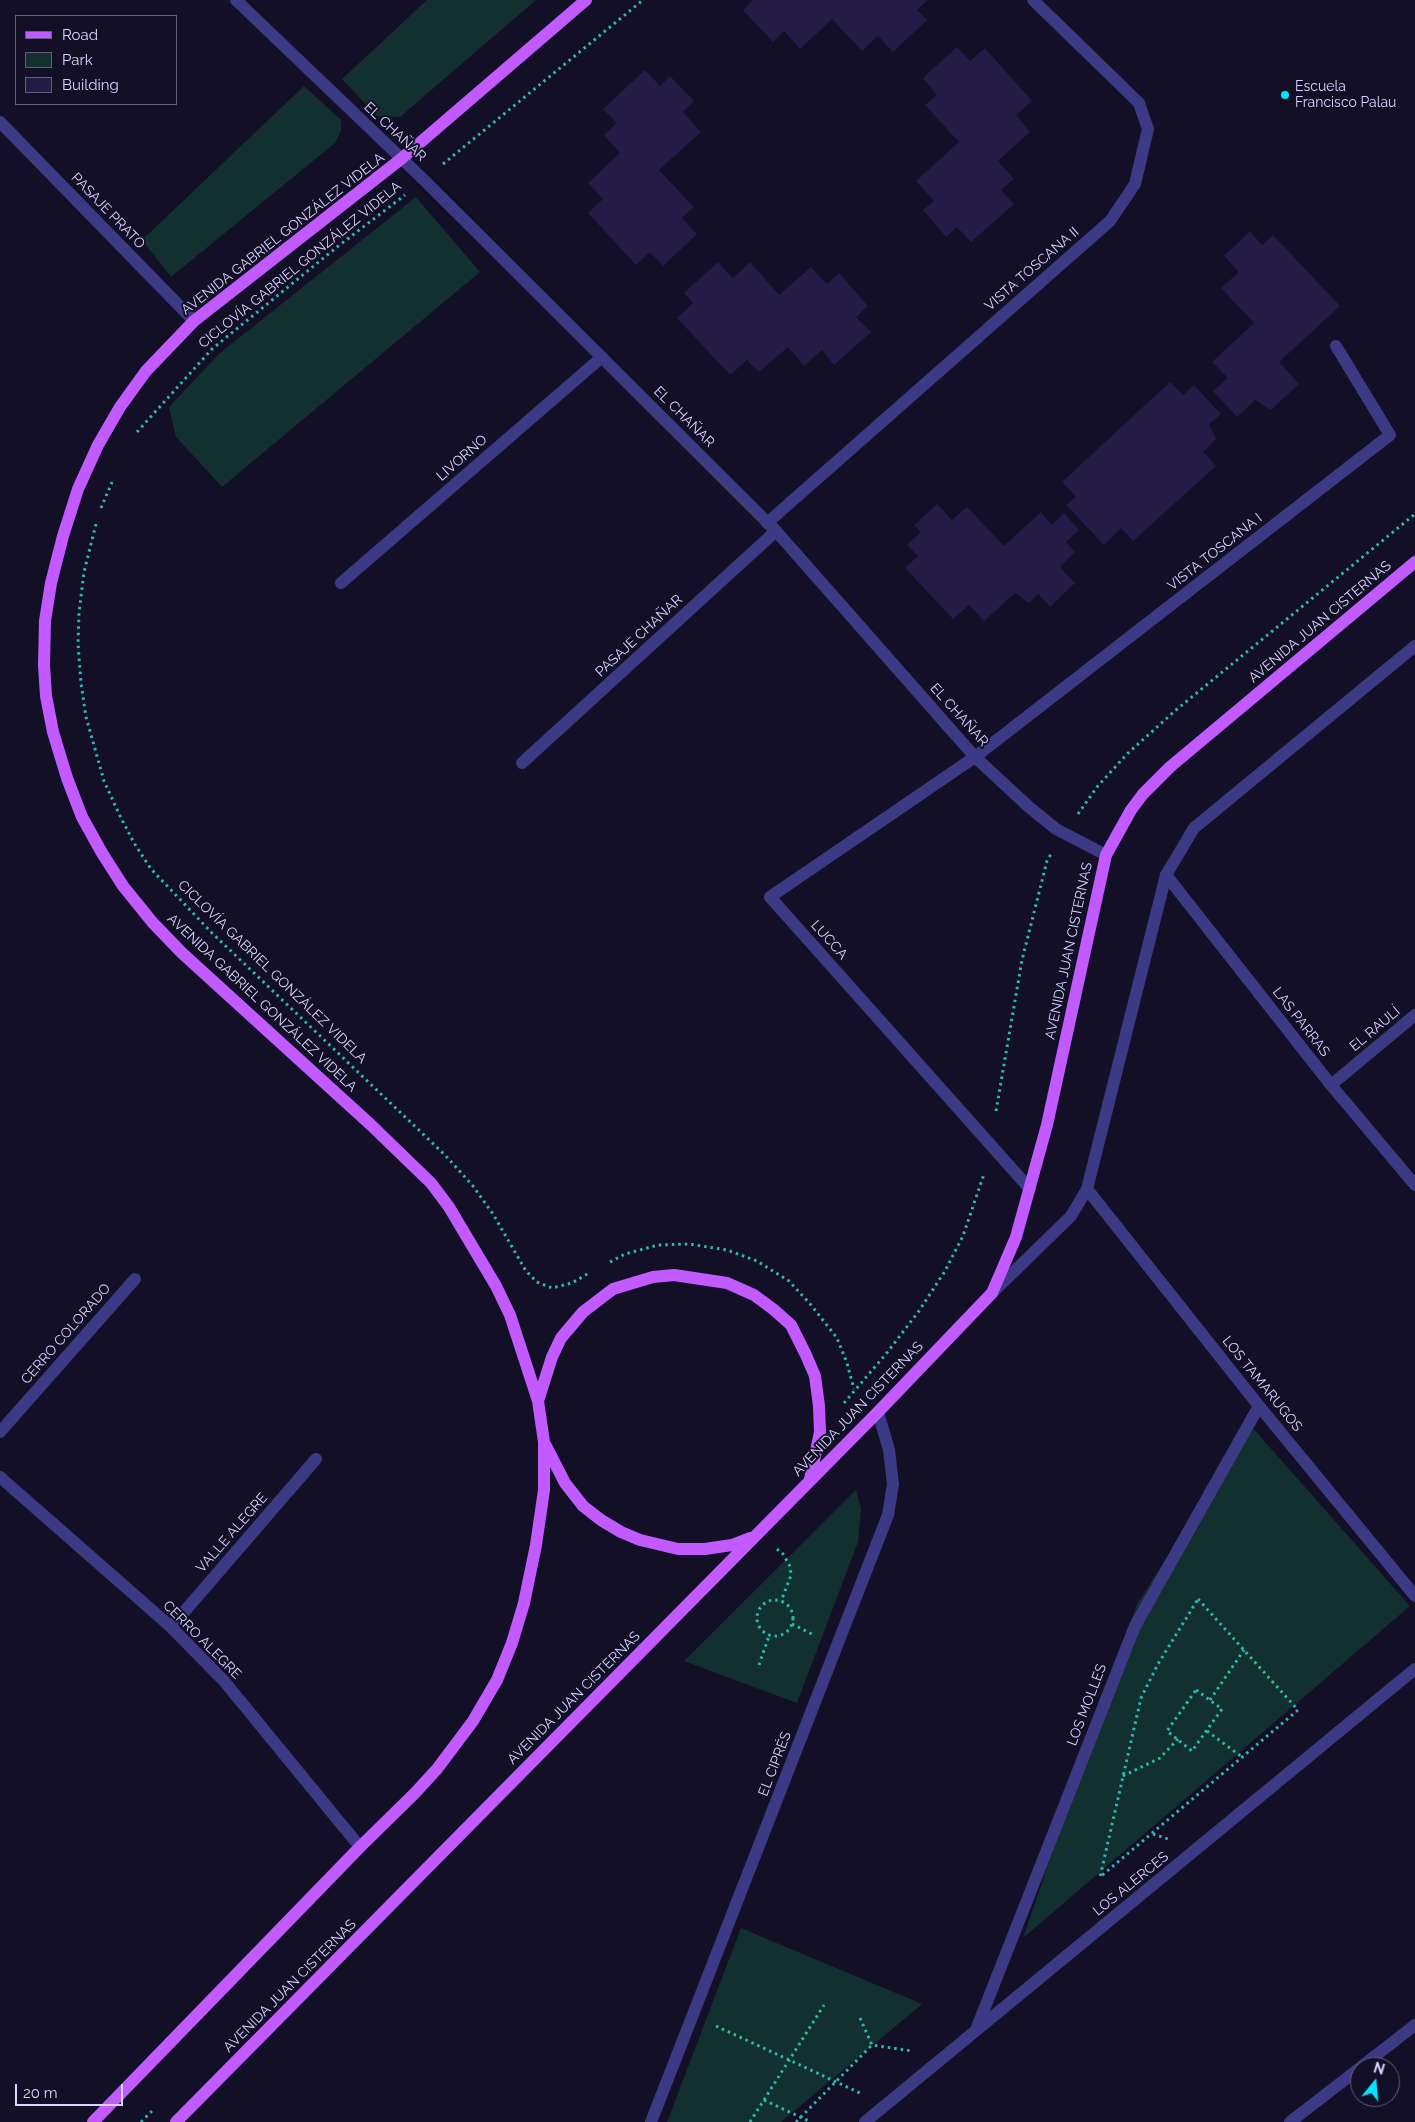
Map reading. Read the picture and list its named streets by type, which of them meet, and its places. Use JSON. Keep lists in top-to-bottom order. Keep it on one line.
{"streets":{"main road":["AVENIDA GABRIEL GONZÁLEZ VIDELA","AVENIDA JUAN CISTERNAS"],"street":["EL CHAÑAR","PASAJE PRATO","VISTA TOSCANA II","LIVORNO","VISTA TOSCANA I","PASAJE CHAÑAR","LUCCA","LAS PARRAS","EL RAULÍ","CERRO COLORADO","LOS TAMARUGOS","VALLE ALEGRE","CERRO ALEGRE","LOS MOLLES","EL CIPRÉS","LOS ALERCES"],"path":["CICLOVÍA GABRIEL GONZÁLEZ VIDELA"]},"crossings":[["EL CHAÑAR","AVENIDA GABRIEL GONZÁLEZ VIDELA"],["EL CHAÑAR","CICLOVÍA GABRIEL GONZÁLEZ VIDELA"],["EL CHAÑAR","VISTA TOSCANA II"],["EL CHAÑAR","LIVORNO"],["EL CHAÑAR","VISTA TOSCANA I"],["EL CHAÑAR","AVENIDA JUAN CISTERNAS"],["EL CHAÑAR","PASAJE CHAÑAR"],["EL CHAÑAR","LUCCA"],["PASAJE PRATO","AVENIDA GABRIEL GONZÁLEZ VIDELA"],["VISTA TOSCANA II","PASAJE CHAÑAR"],["VISTA TOSCANA I","LUCCA"],["AVENIDA JUAN CISTERNAS","LUCCA"],["AVENIDA JUAN CISTERNAS","LAS PARRAS"],["AVENIDA JUAN CISTERNAS","LOS TAMARUGOS"],["AVENIDA JUAN CISTERNAS","EL CIPRÉS"],["LAS PARRAS","EL RAULÍ"],["LOS TAMARUGOS","LOS MOLLES"],["VALLE ALEGRE","CERRO ALEGRE"],["LOS MOLLES","LOS ALERCES"]],"places":["Escuela Francisco Palau"],"legend":["Road","Park","Building"],"scale_bar":"20 m","north":"top"}
